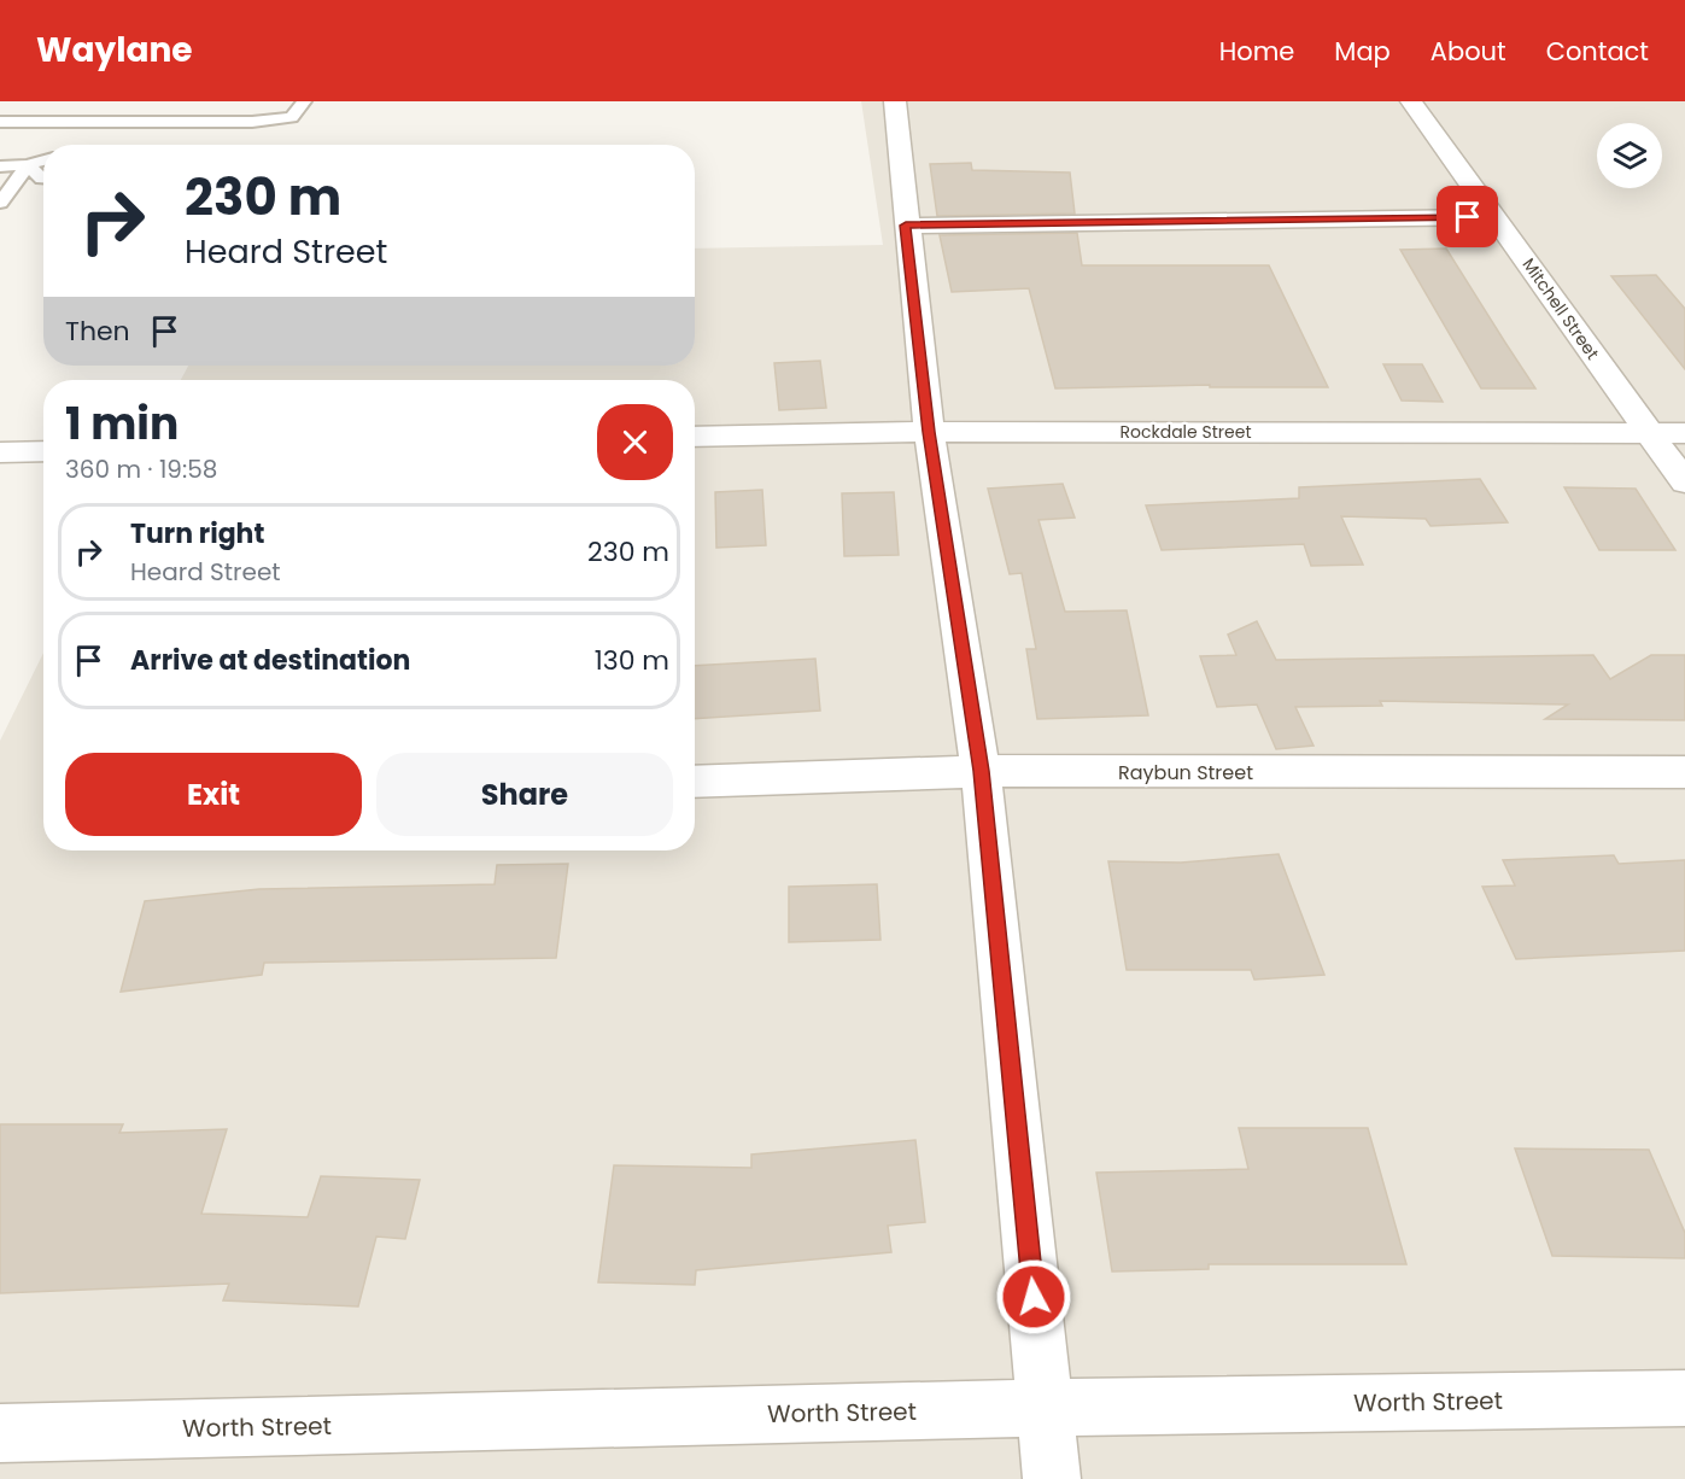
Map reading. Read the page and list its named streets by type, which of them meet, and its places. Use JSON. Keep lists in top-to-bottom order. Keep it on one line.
{"streets":{"street":["Mitchell Street","Rockdale Street","Raybun Street","Worth Street"]},"crossings":[["Mitchell Street","Rockdale Street"]],"page":{"header":"Waylane","nav":["Home","Map","About","Contact"],"turn":["230 m","Heard Street"],"then":"Then","heading":["1 min","360 m · 19:58"],"list":[{"name":"Turn right","note":"Heard Street","value":"230 m"},{"name":"Arrive at destination","value":"130 m"}],"buttons":["Exit","Share"]}}
